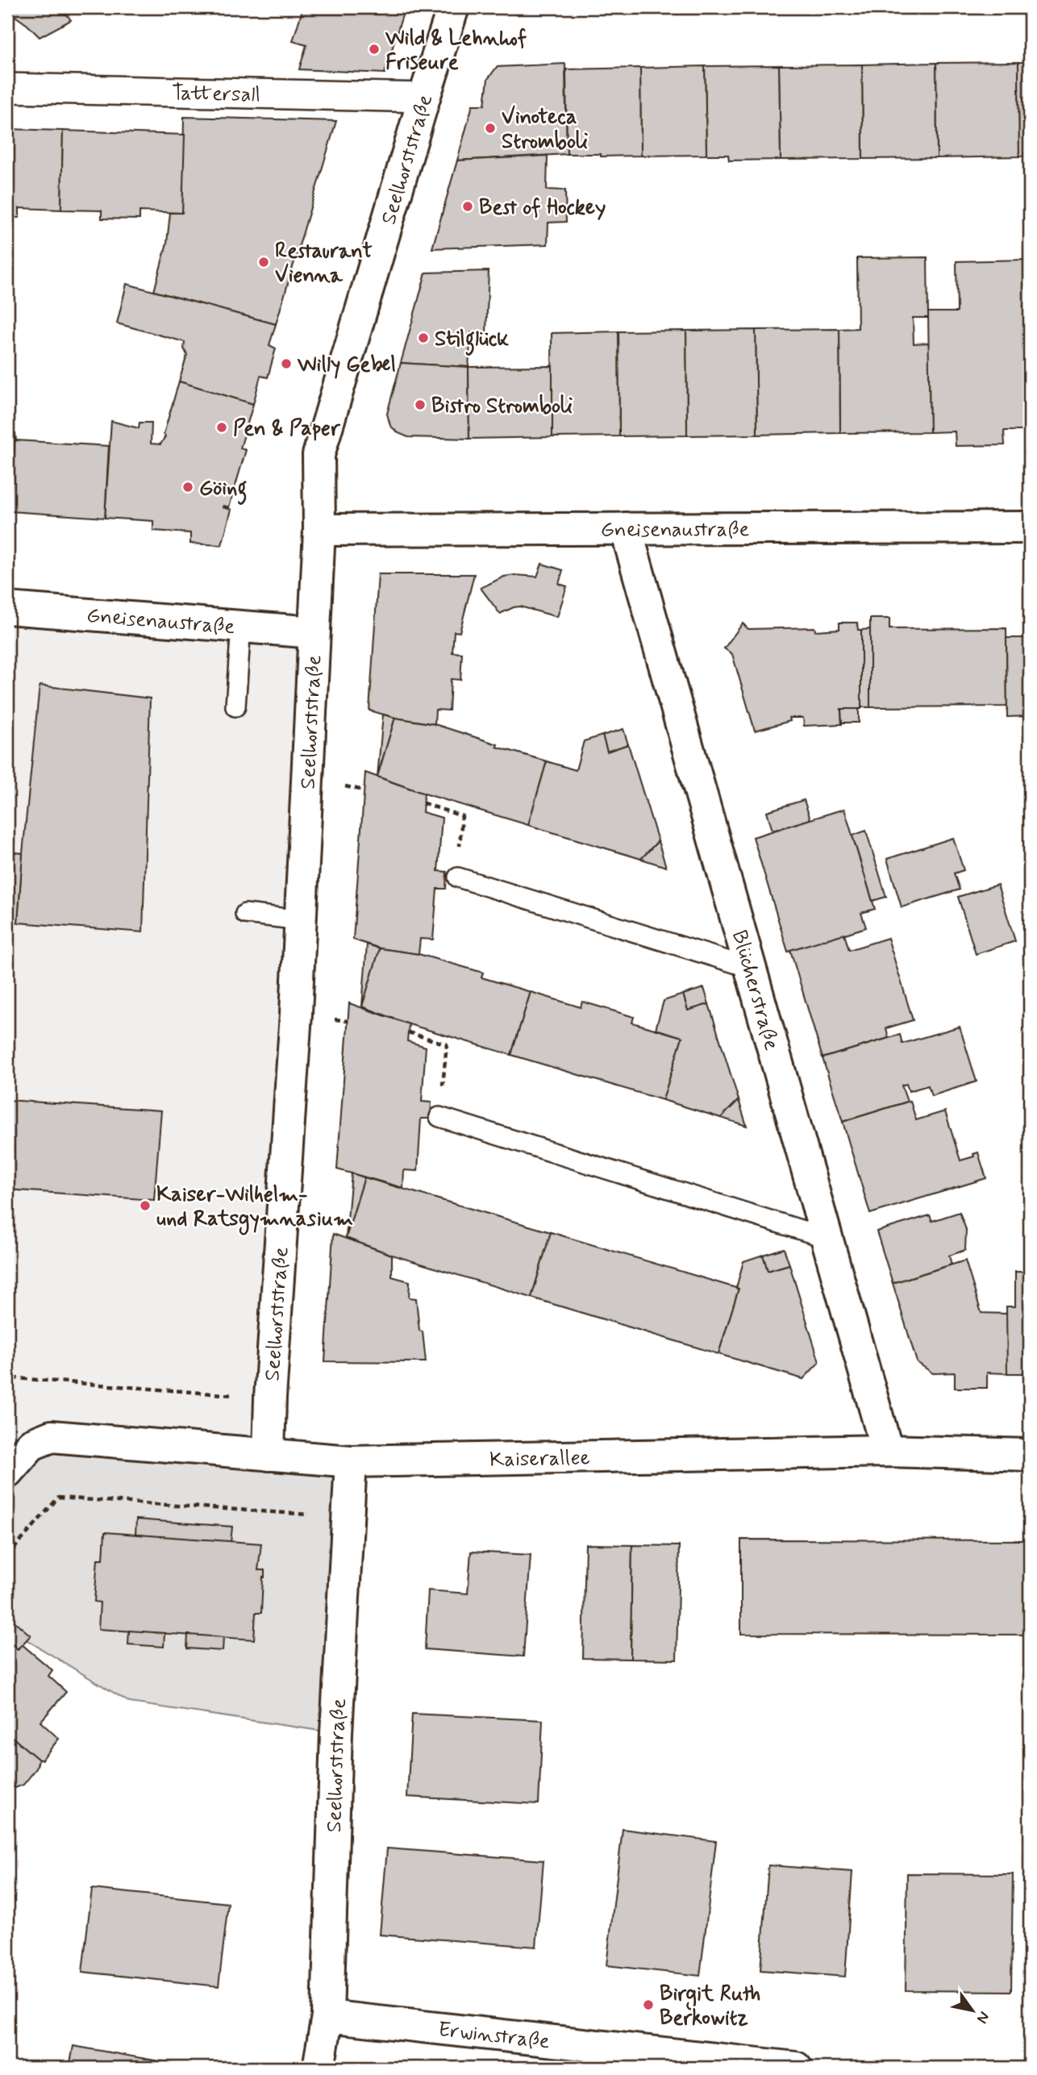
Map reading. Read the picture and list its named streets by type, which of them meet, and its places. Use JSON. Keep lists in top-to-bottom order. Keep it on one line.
{"streets":{"street":["Tattersall","Seelhorststraße","Gneisenaustraße","Blücherstraße","Kaiserallee","Erwinstraße"]},"crossings":[["Tattersall","Seelhorststraße"],["Seelhorststraße","Gneisenaustraße"],["Seelhorststraße","Kaiserallee"],["Seelhorststraße","Erwinstraße"],["Gneisenaustraße","Blücherstraße"],["Blücherstraße","Kaiserallee"]],"places":["Wild & Lehnhof Friseure","Vinoteca Stromboli","Best of Hockey","Restaurant Vienna","Stilglück","Willy Gebel","Bistro Stromboli","Pen & Paper","Göing","Kaiser-Wilhelm- und Ratsgymnasium","Birgit Ruth Berkowitz"],"north":"bottom right"}
